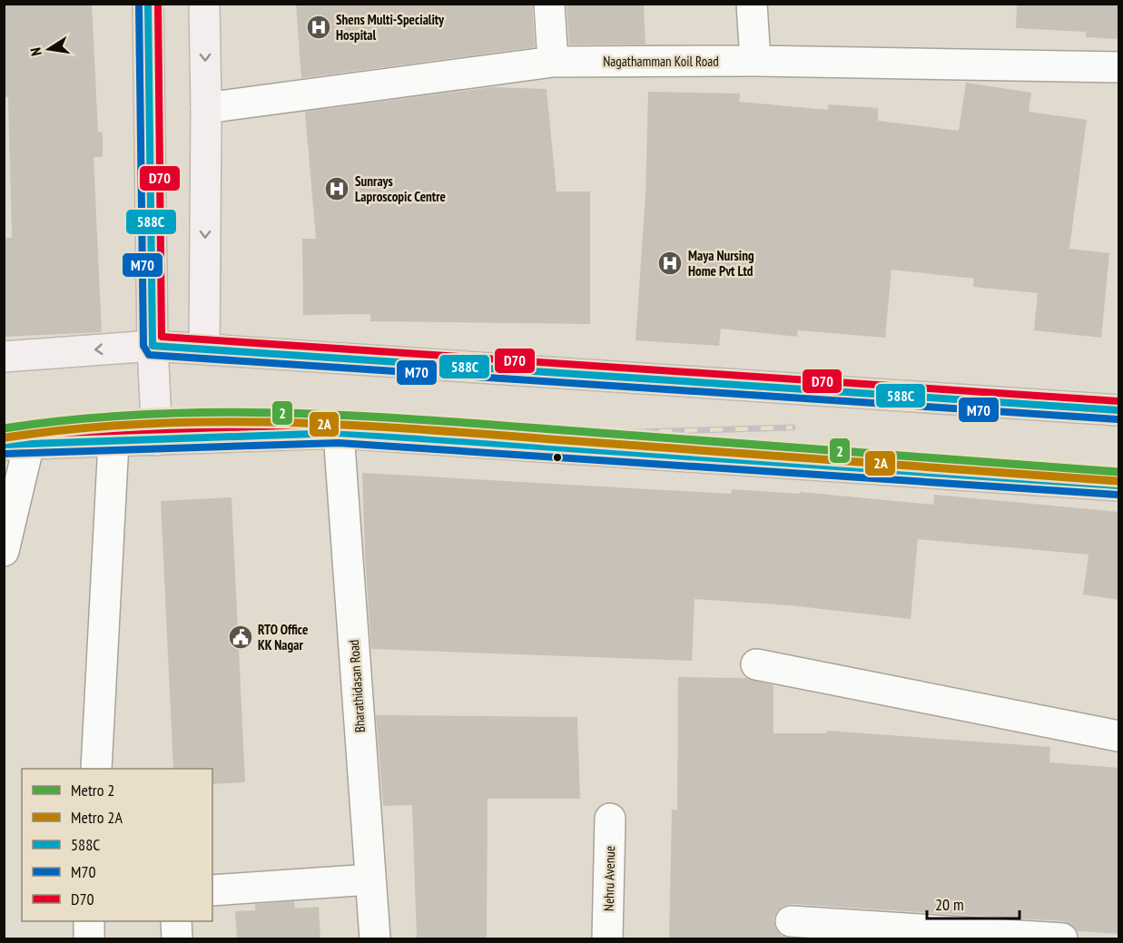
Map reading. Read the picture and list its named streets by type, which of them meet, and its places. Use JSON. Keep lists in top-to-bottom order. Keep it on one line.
{"streets":{"street":["Nagathamman Koil Road","Bharathidasan Road","Nehru Avenue"]},"places":{"hospital":["Shens Multi-Speciality Hospital","Sunrays Laproscopic Centre","Maya Nursing Home Pvt Ltd"],"public building":["RTO Office KK Nagar"]},"lines":["transit line 588C","transit line M70","transit line D70","metro line 2","metro line 2A"],"legend":["Metro 2","Metro 2A","588C","M70","D70"],"scale_bar":"20 m","north":"left"}
